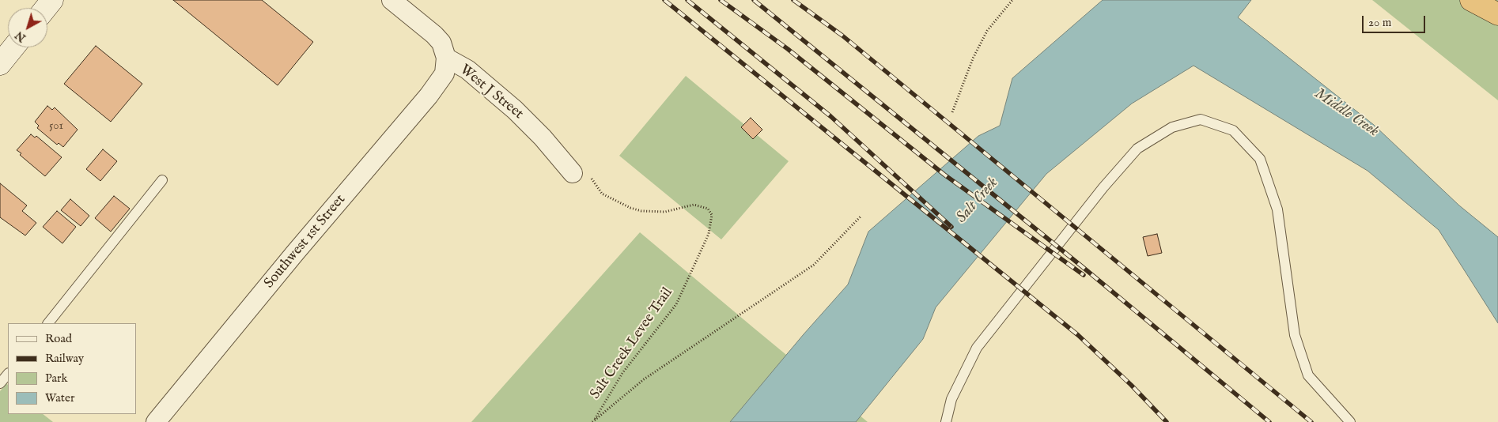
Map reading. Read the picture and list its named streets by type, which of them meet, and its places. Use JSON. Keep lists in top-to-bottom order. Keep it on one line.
{"streets":{"street":["West J Street","Southwest 1st Street"],"path":["Salt Creek Levee Trail"]},"crossings":[["West J Street","Southwest 1st Street"]],"water":["Middle Creek","Salt Creek"],"house_numbers":["501"],"legend":["Road","Railway","Park","Water"],"scale_bar":"20 m","north":"bottom left"}
